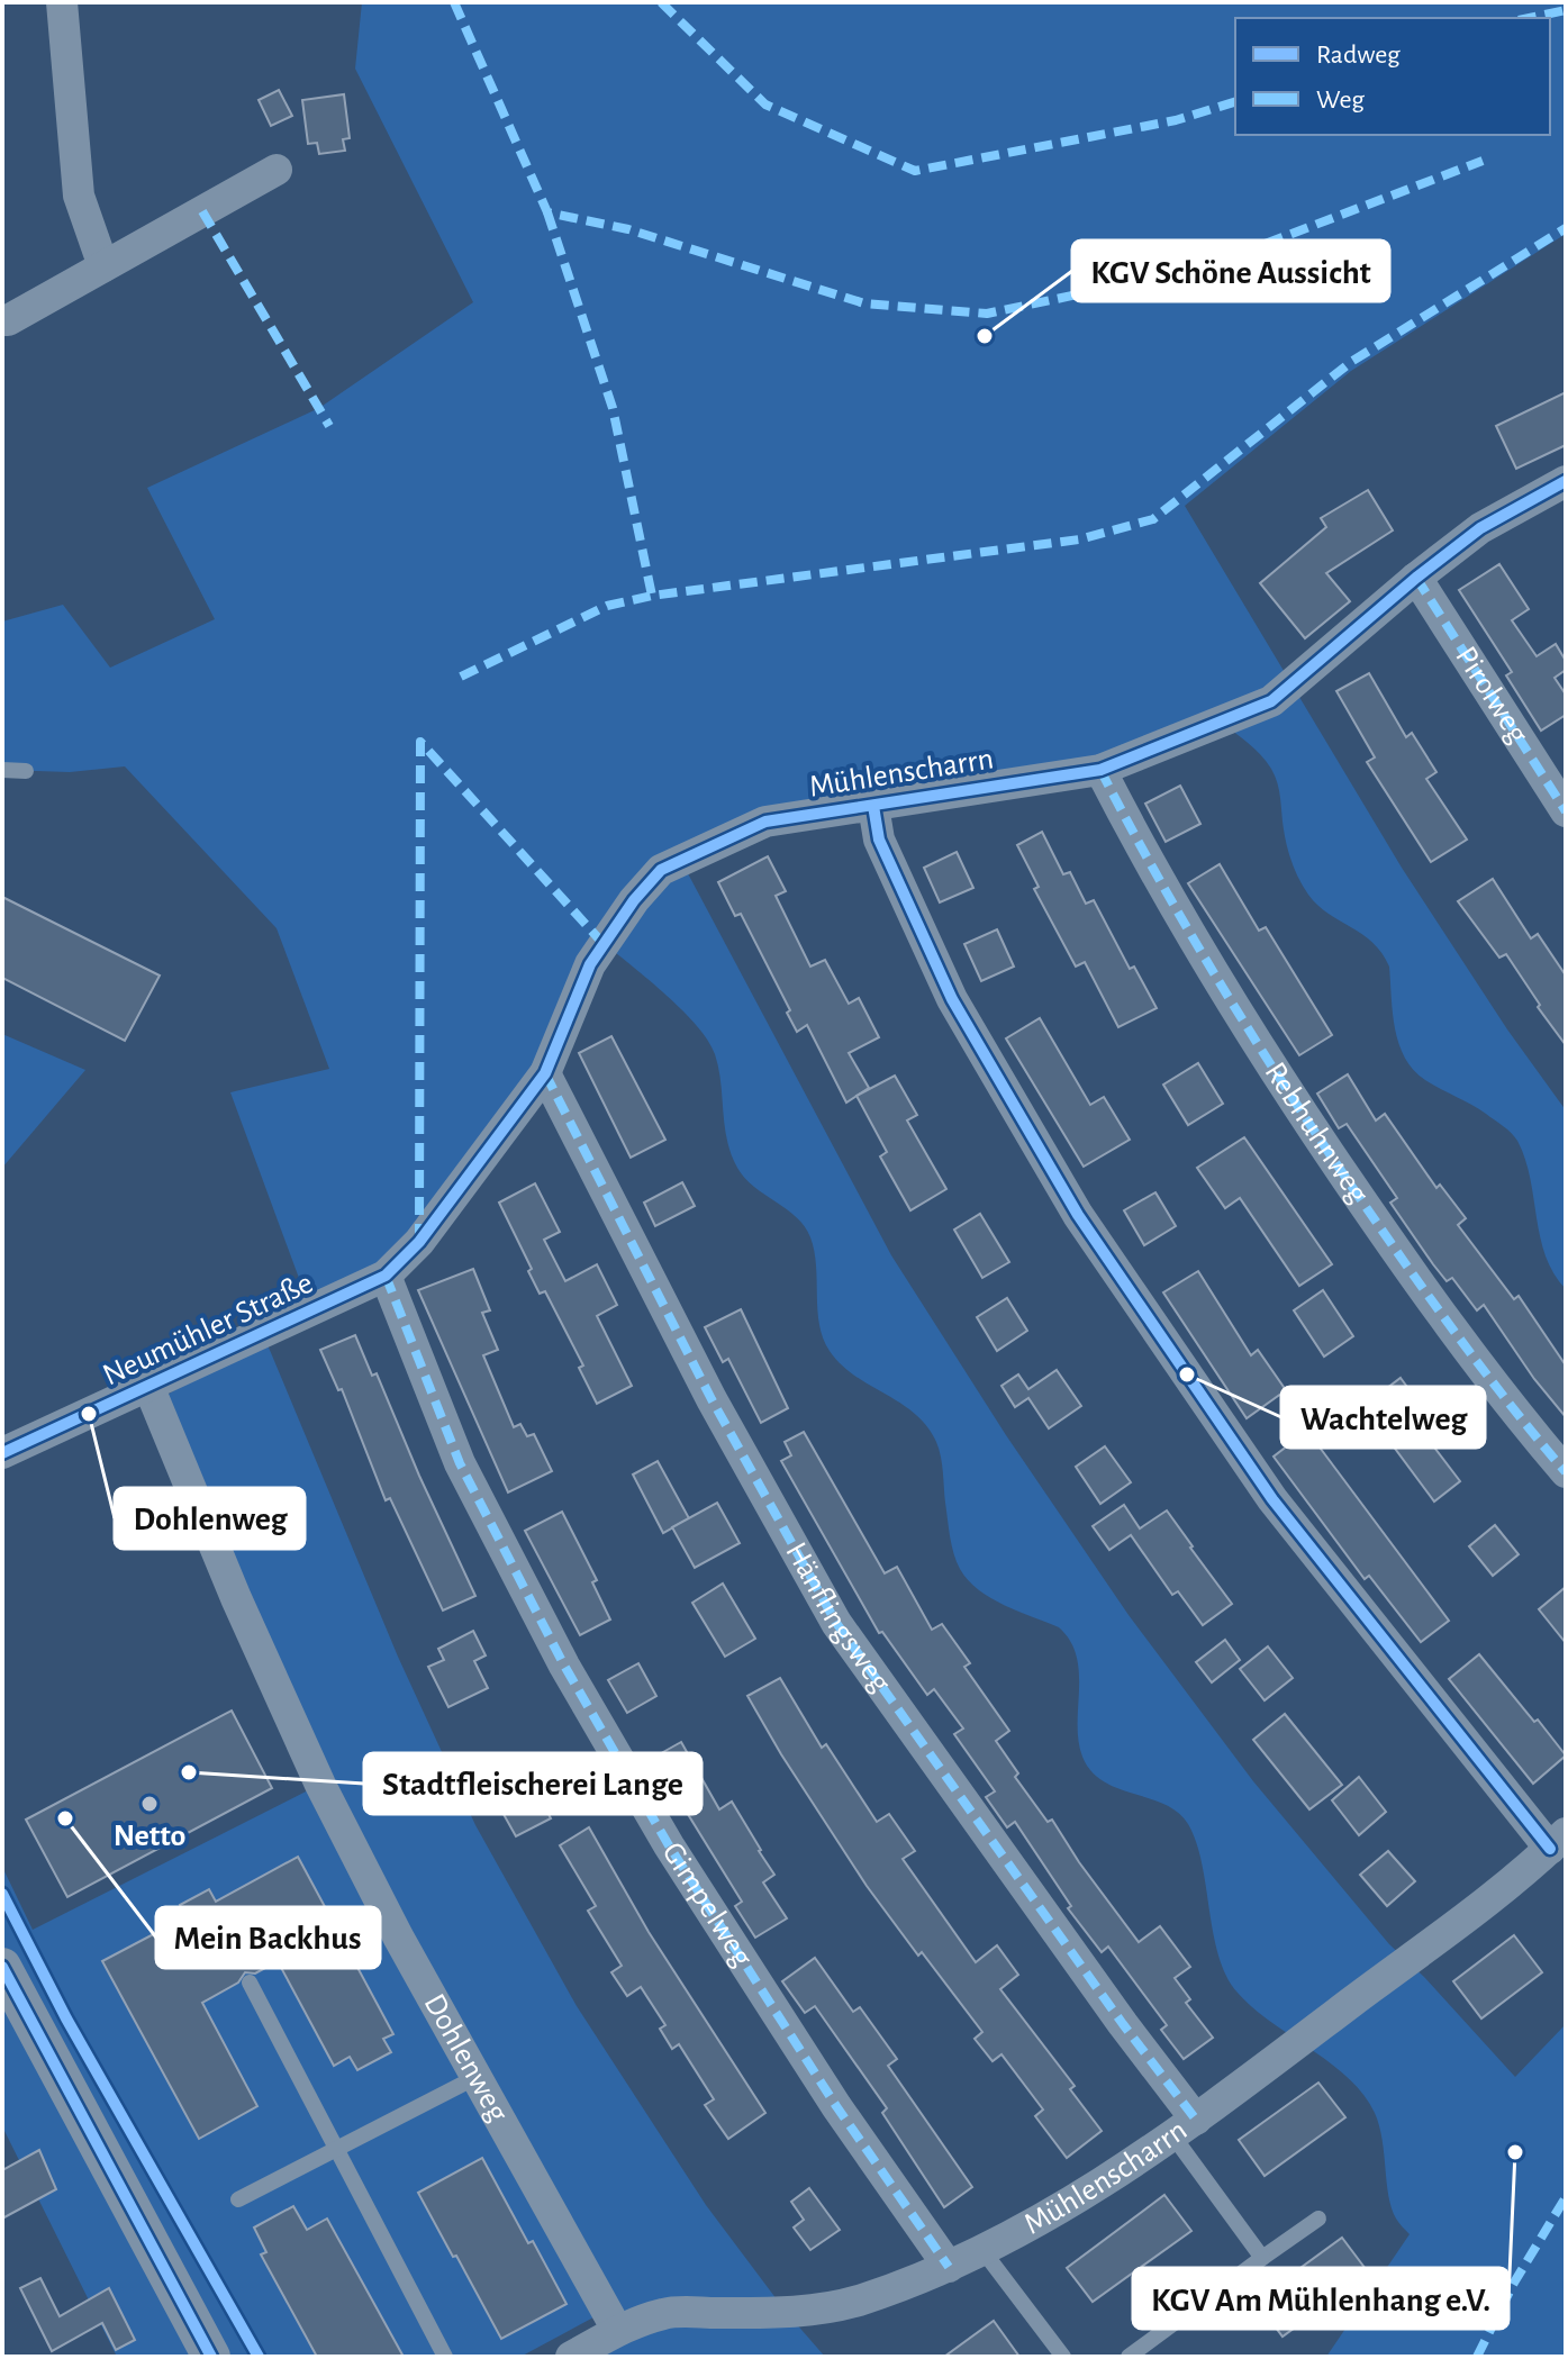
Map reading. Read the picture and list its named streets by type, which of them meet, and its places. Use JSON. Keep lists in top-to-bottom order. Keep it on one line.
{"streets":{"street":["Pirolweg","Mühlenscharrn","Rebhuhnweg","Neumühler Straße","Hänflingsweg","Gimpelweg","Dohlenweg"]},"crossings":[["Pirolweg","Mühlenscharrn"],["Mühlenscharrn","Rebhuhnweg"],["Mühlenscharrn","Neumühler Straße"],["Mühlenscharrn","Hänflingsweg"],["Mühlenscharrn","Gimpelweg"],["Mühlenscharrn","Dohlenweg"],["Neumühler Straße","Gimpelweg"],["Neumühler Straße","Dohlenweg"]],"places":["KGV Schöne Aussicht","Wachtelweg","Dohlenweg","Stadtfleischerei Lange","Netto","Mein Backhus","KGV Am Mühlenhang e.V."],"legend":["Radweg","Weg"]}
